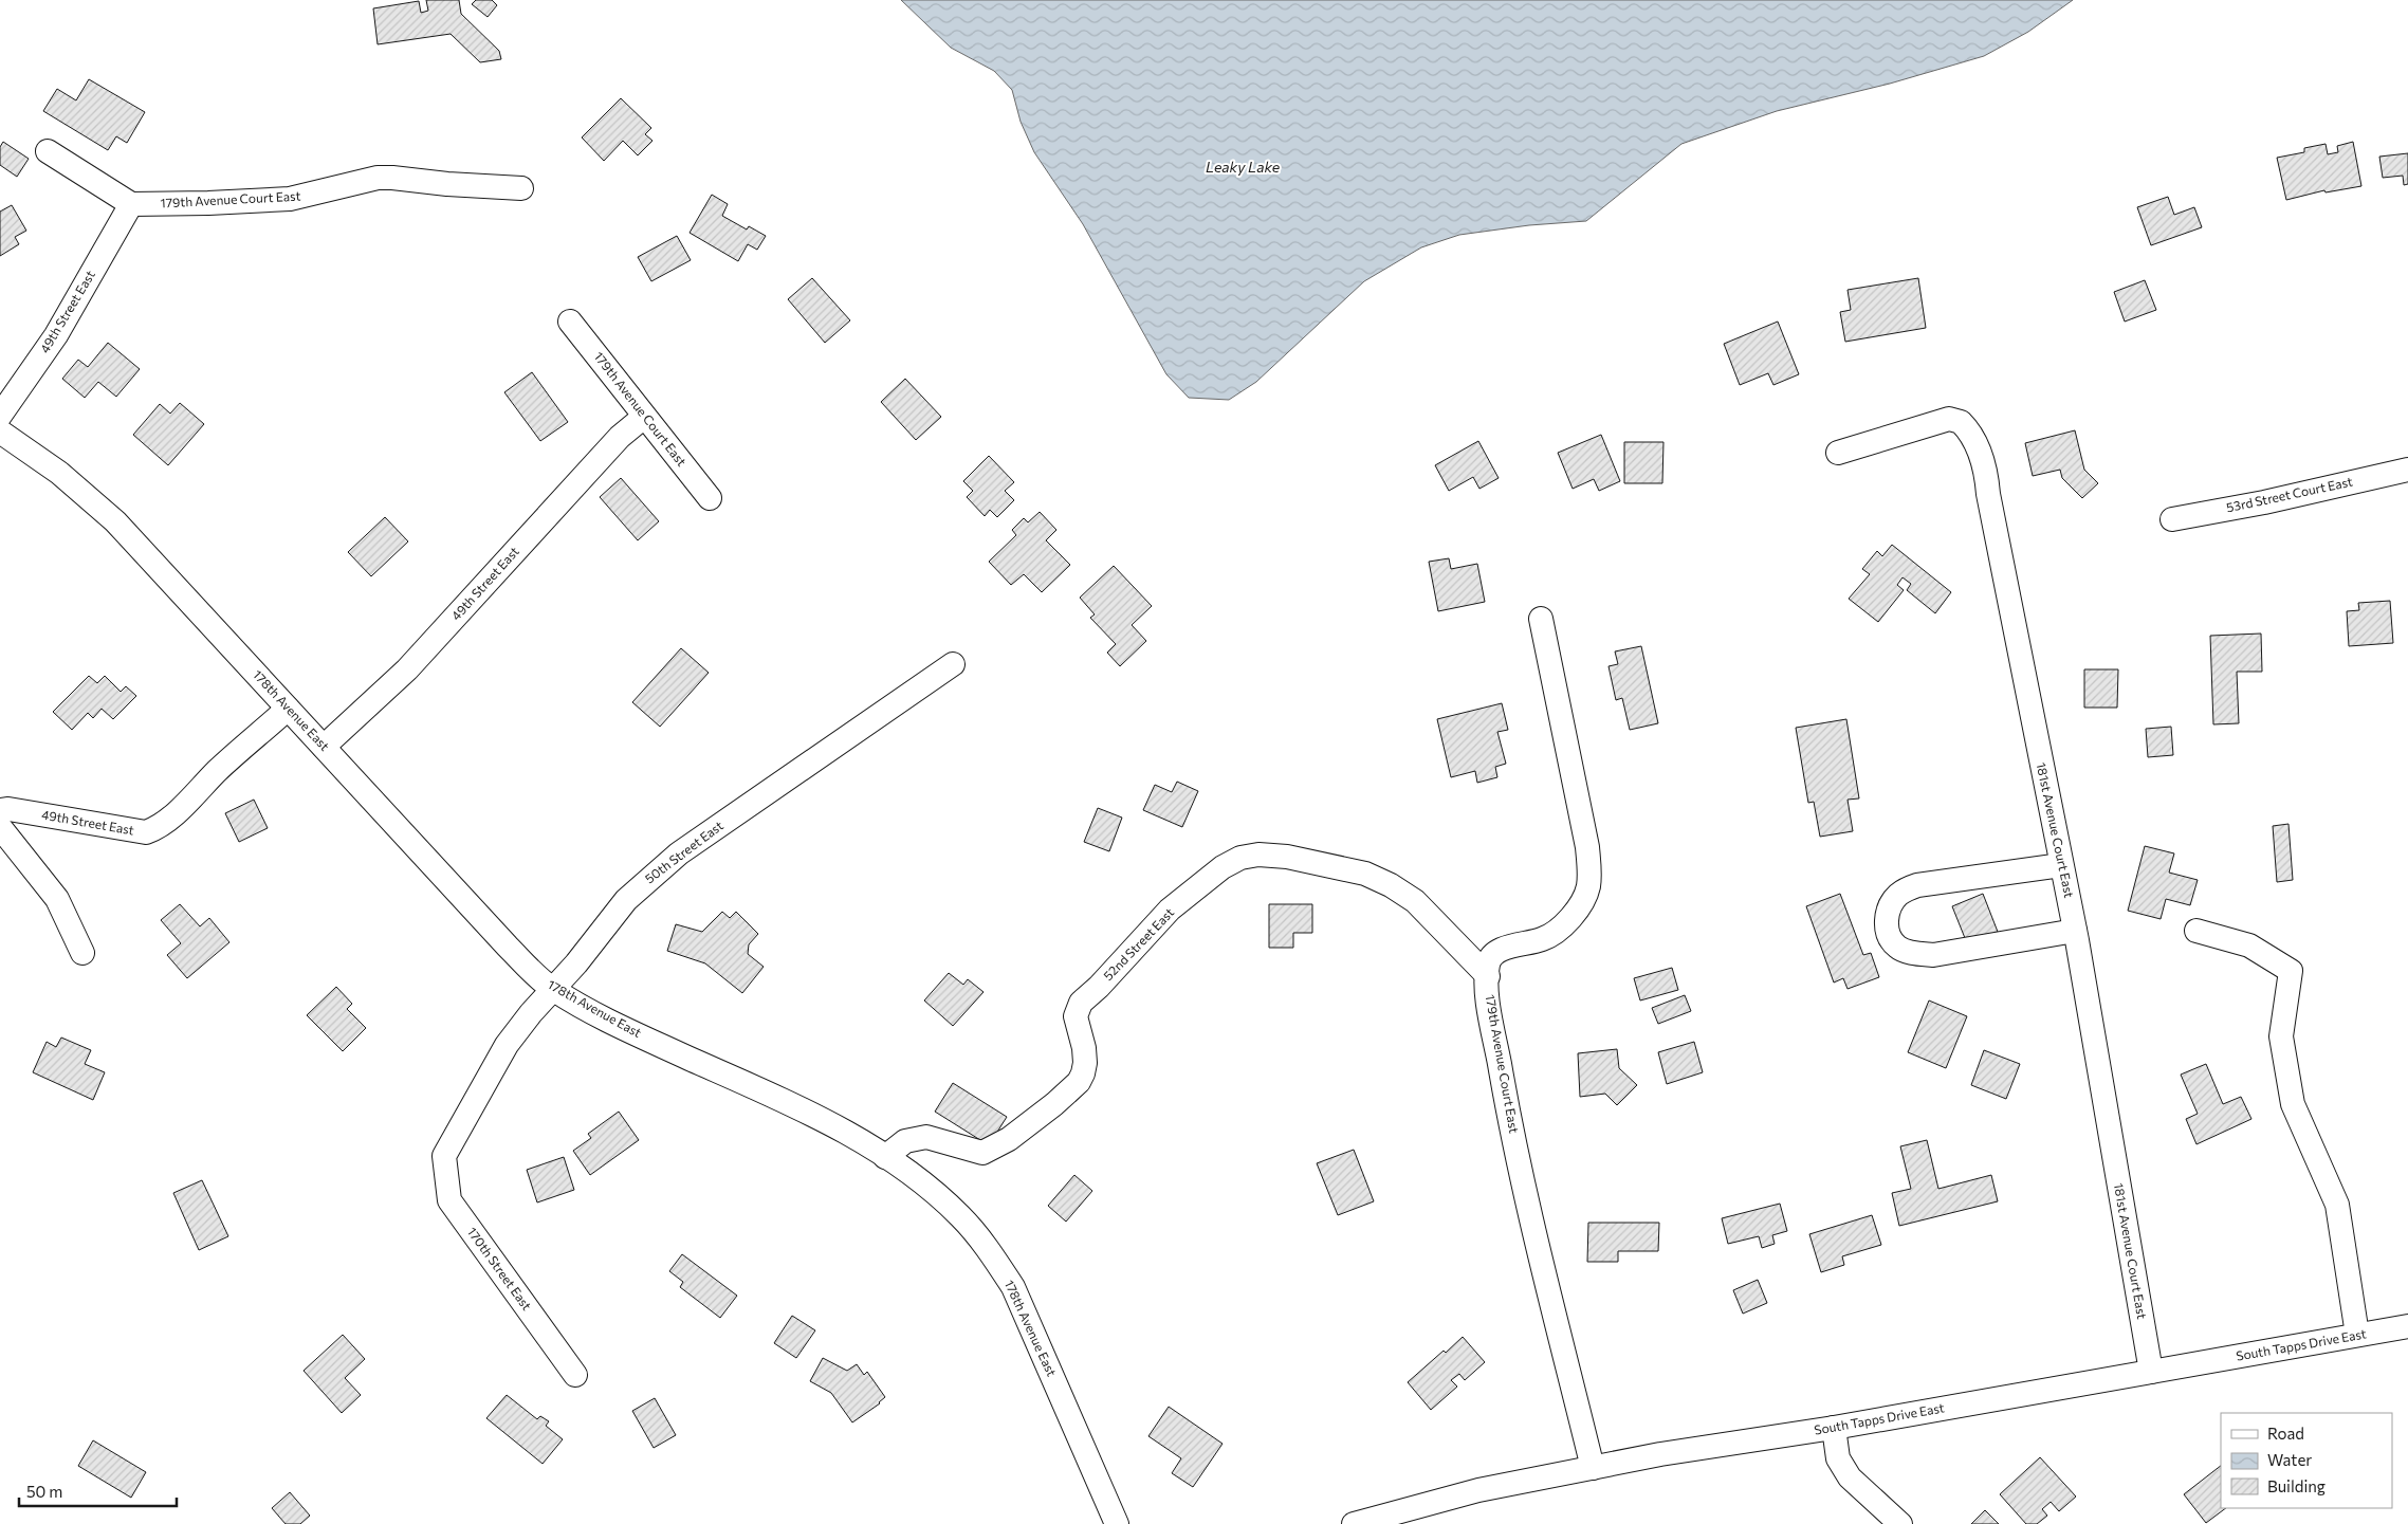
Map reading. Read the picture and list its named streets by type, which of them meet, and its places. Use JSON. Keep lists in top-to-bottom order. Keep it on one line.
{"streets":{"street":["179th Avenue Court East","49th Street East","53rd Street Court East","178th Avenue East","181st Avenue Court East","50th Street East","52nd Street East","170th Street East","South Tapps Drive East"]},"crossings":[["179th Avenue Court East","49th Street East"],["179th Avenue Court East","52nd Street East"],["179th Avenue Court East","South Tapps Drive East"],["49th Street East","178th Avenue East"],["178th Avenue East","50th Street East"],["178th Avenue East","52nd Street East"],["181st Avenue Court East","South Tapps Drive East"],["50th Street East","170th Street East"]],"water":["Leaky Lake"],"legend":["Road","Water","Building"],"scale_bar":"50 m"}
